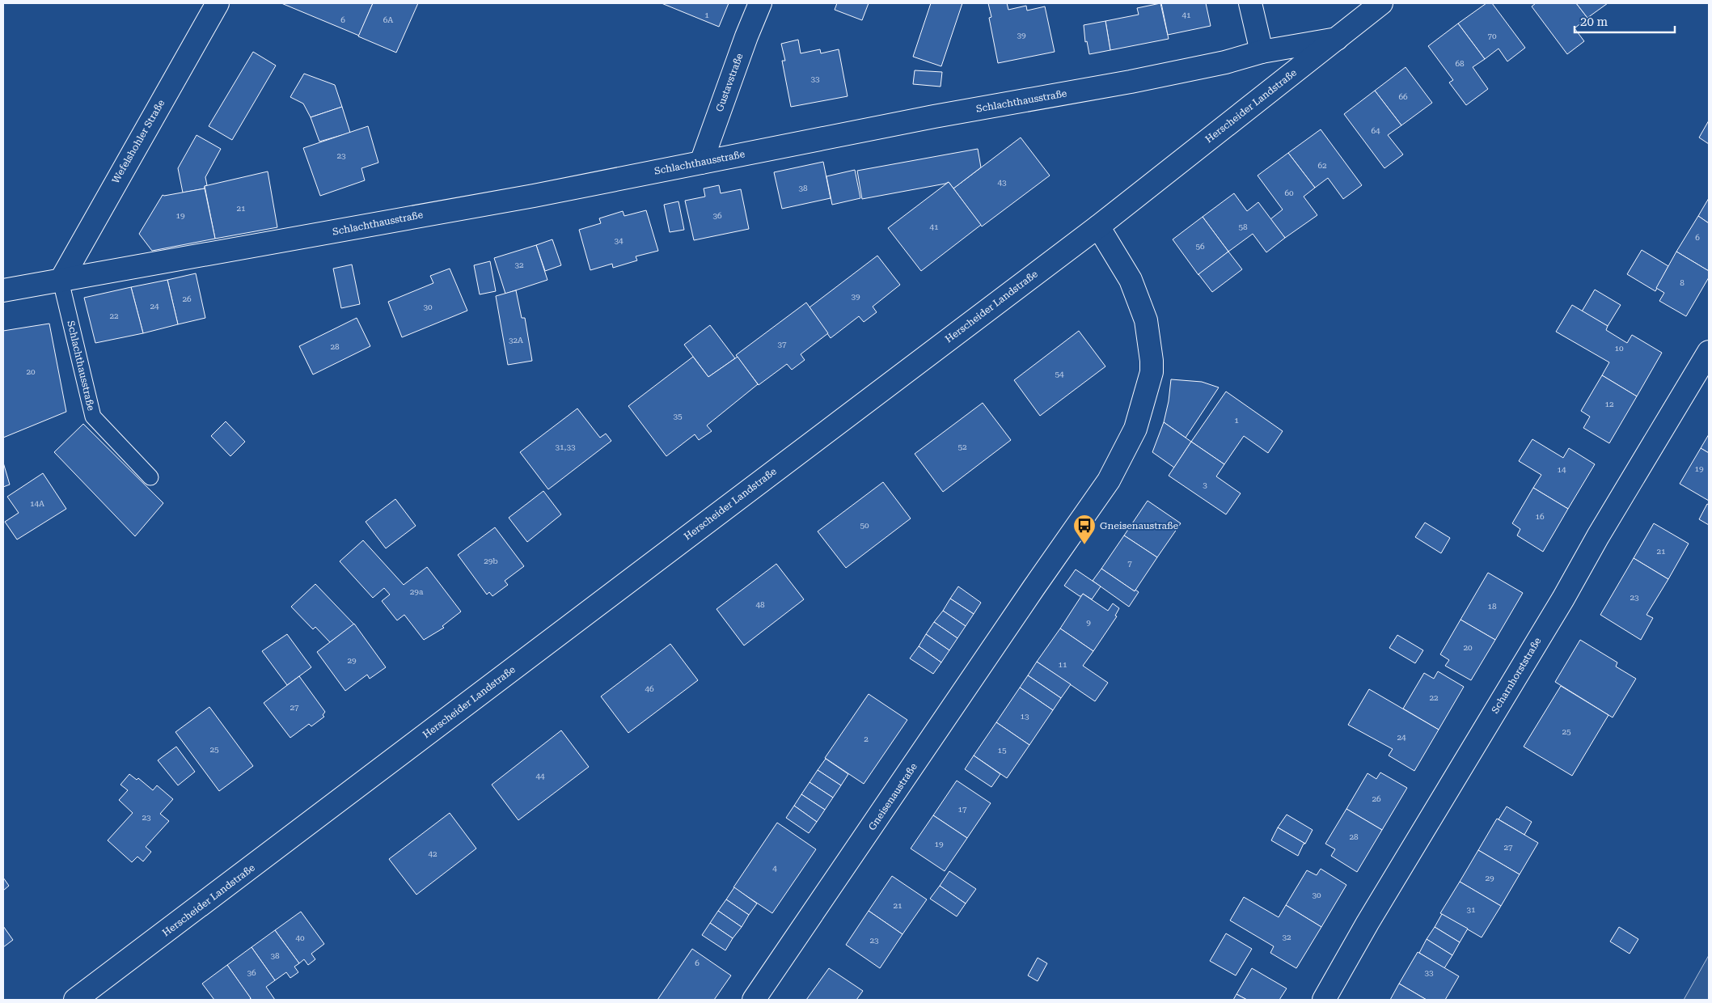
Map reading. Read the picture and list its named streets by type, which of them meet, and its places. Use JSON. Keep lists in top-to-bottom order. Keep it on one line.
{"streets":{"street":["Gustavstraße","Schlachthausstraße","Herscheider Landstraße","Wefelshohler Straße","Scharnhorststraße","Gneisenaustraße"]},"crossings":[["Gustavstraße","Schlachthausstraße"],["Schlachthausstraße","Herscheider Landstraße"],["Schlachthausstraße","Wefelshohler Straße"],["Herscheider Landstraße","Gneisenaustraße"]],"places":{"bus stop":["Gneisenaustraße"]},"house_numbers":["1","41","6","6A","39","70","68","33","66","64","23","62","43","38","60","21","19","36","41","58","6","34","56","32","8","39","26","24","30","22","32A","37","28","10","20","54","12","35","1","31,33","52","19","14","3","14A","16","50","21","29b","7","29a","23","48","18","9","20","29","11","46","22","27","13","25","24","2","25","15","44","26","17","23","28","19","27","42","4","29","30","21","31","32","40","23","38","6","36","33"],"scale_bar":"20 m"}
